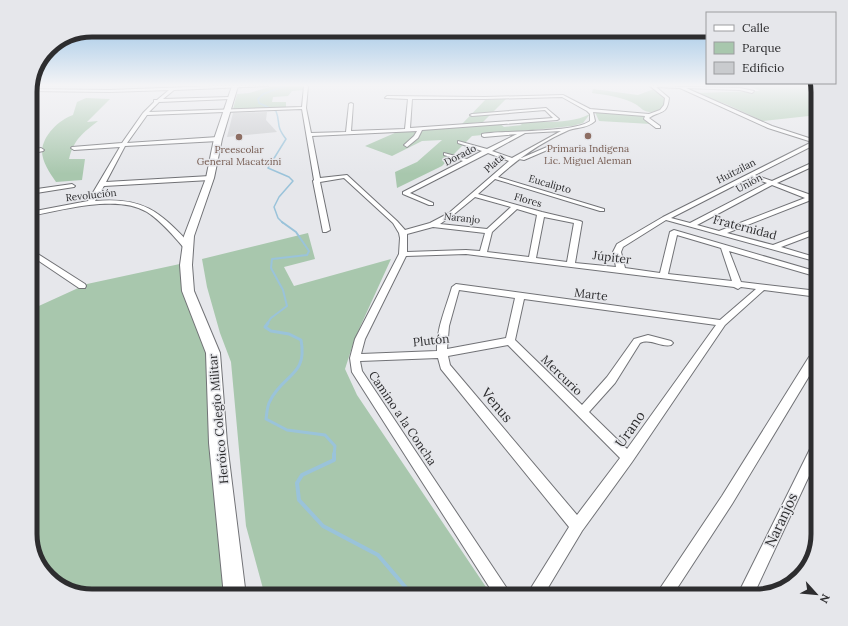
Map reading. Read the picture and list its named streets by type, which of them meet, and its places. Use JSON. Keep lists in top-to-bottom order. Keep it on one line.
{"streets":{"street":["Dorado","Plata","Huitzilan","Unión","Eucalipto","Revolución","Flores","Naranjo","Fraternidad","Júpiter","Marte","Plutón","Mercurio","Venus","Camino a la Concha","Heróico Colegio Militar","Urano","Naranjos"]},"crossings":[["Plata","Eucalipto"],["Plata","Flores"],["Plata","Naranjo"],["Huitzilan","Fraternidad"],["Huitzilan","Júpiter"],["Unión","Fraternidad"],["Revolución","Heróico Colegio Militar"],["Flores","Júpiter"],["Júpiter","Urano"],["Marte","Venus"],["Marte","Urano"],["Plutón","Mercurio"],["Plutón","Venus"],["Plutón","Camino a la Concha"],["Mercurio","Urano"],["Venus","Urano"]],"places":["Primaria Indigena Lic. Miguel Aleman","Preescolar General Macatzini"],"legend":["Calle","Parque","Edificio"],"north":"bottom right"}
